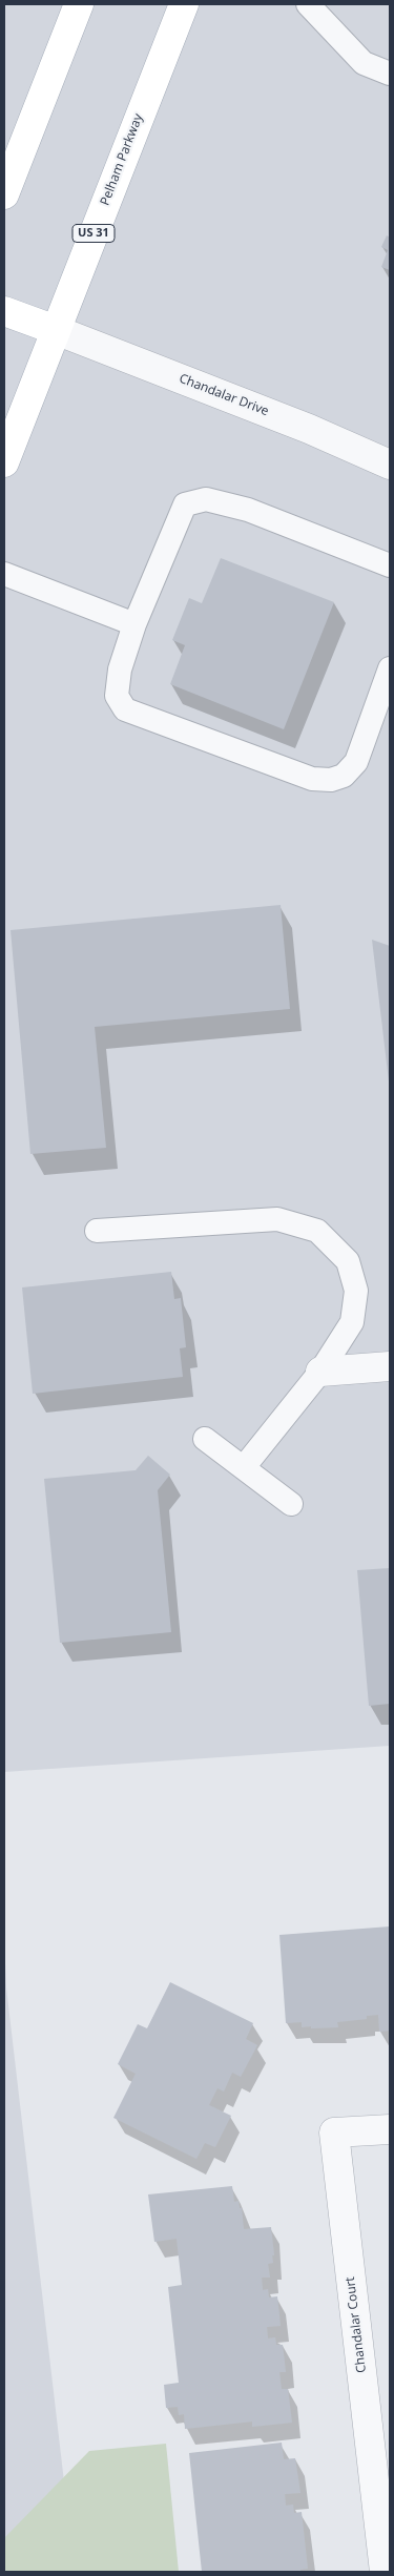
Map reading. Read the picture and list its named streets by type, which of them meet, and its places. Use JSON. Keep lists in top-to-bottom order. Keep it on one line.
{"streets":{"main road":["Pelham Parkway","US 31"],"street":["Chandalar Drive","Chandalar Court"]},"crossings":[["Pelham Parkway","Chandalar Drive"]]}
